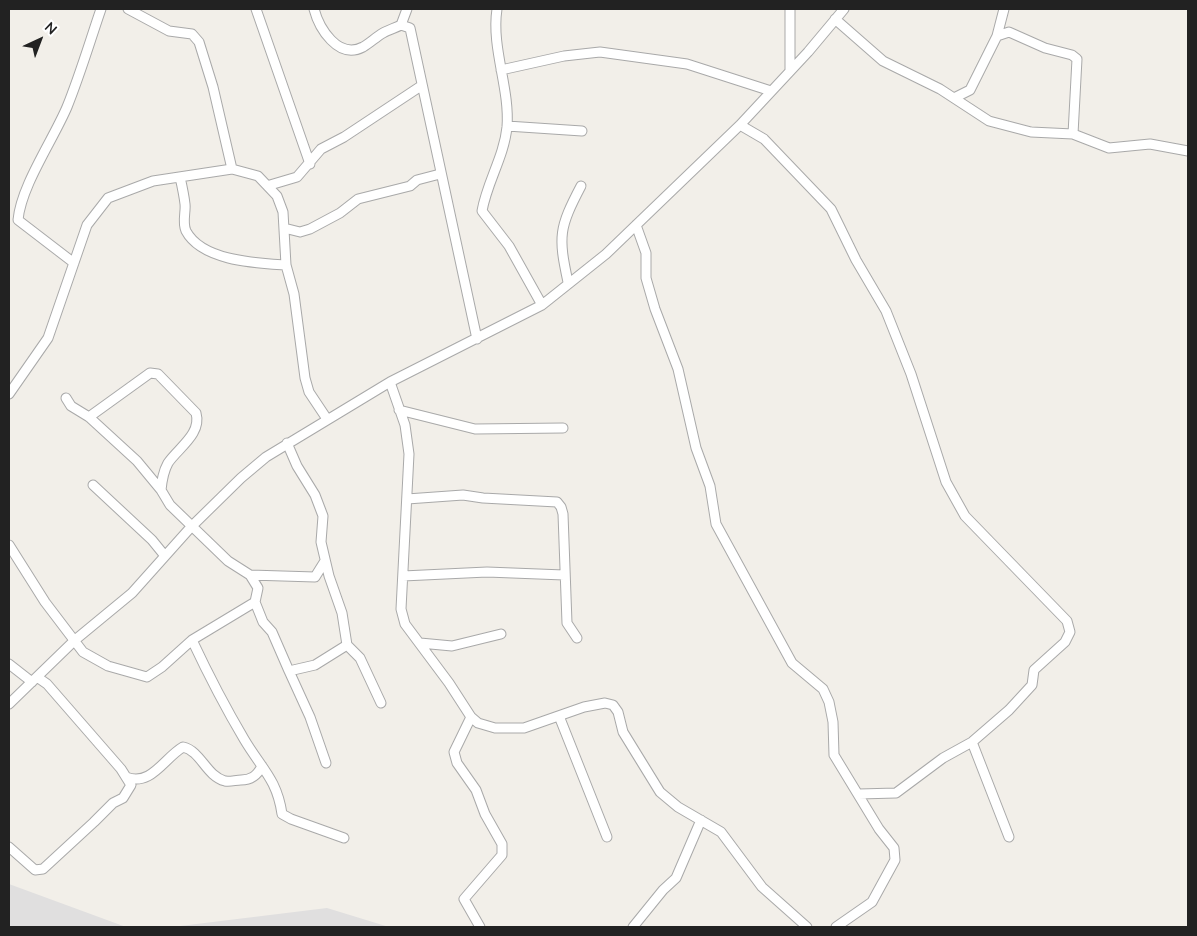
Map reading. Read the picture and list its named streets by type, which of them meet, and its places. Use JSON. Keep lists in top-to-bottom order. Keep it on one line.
{"north":"top right"}
